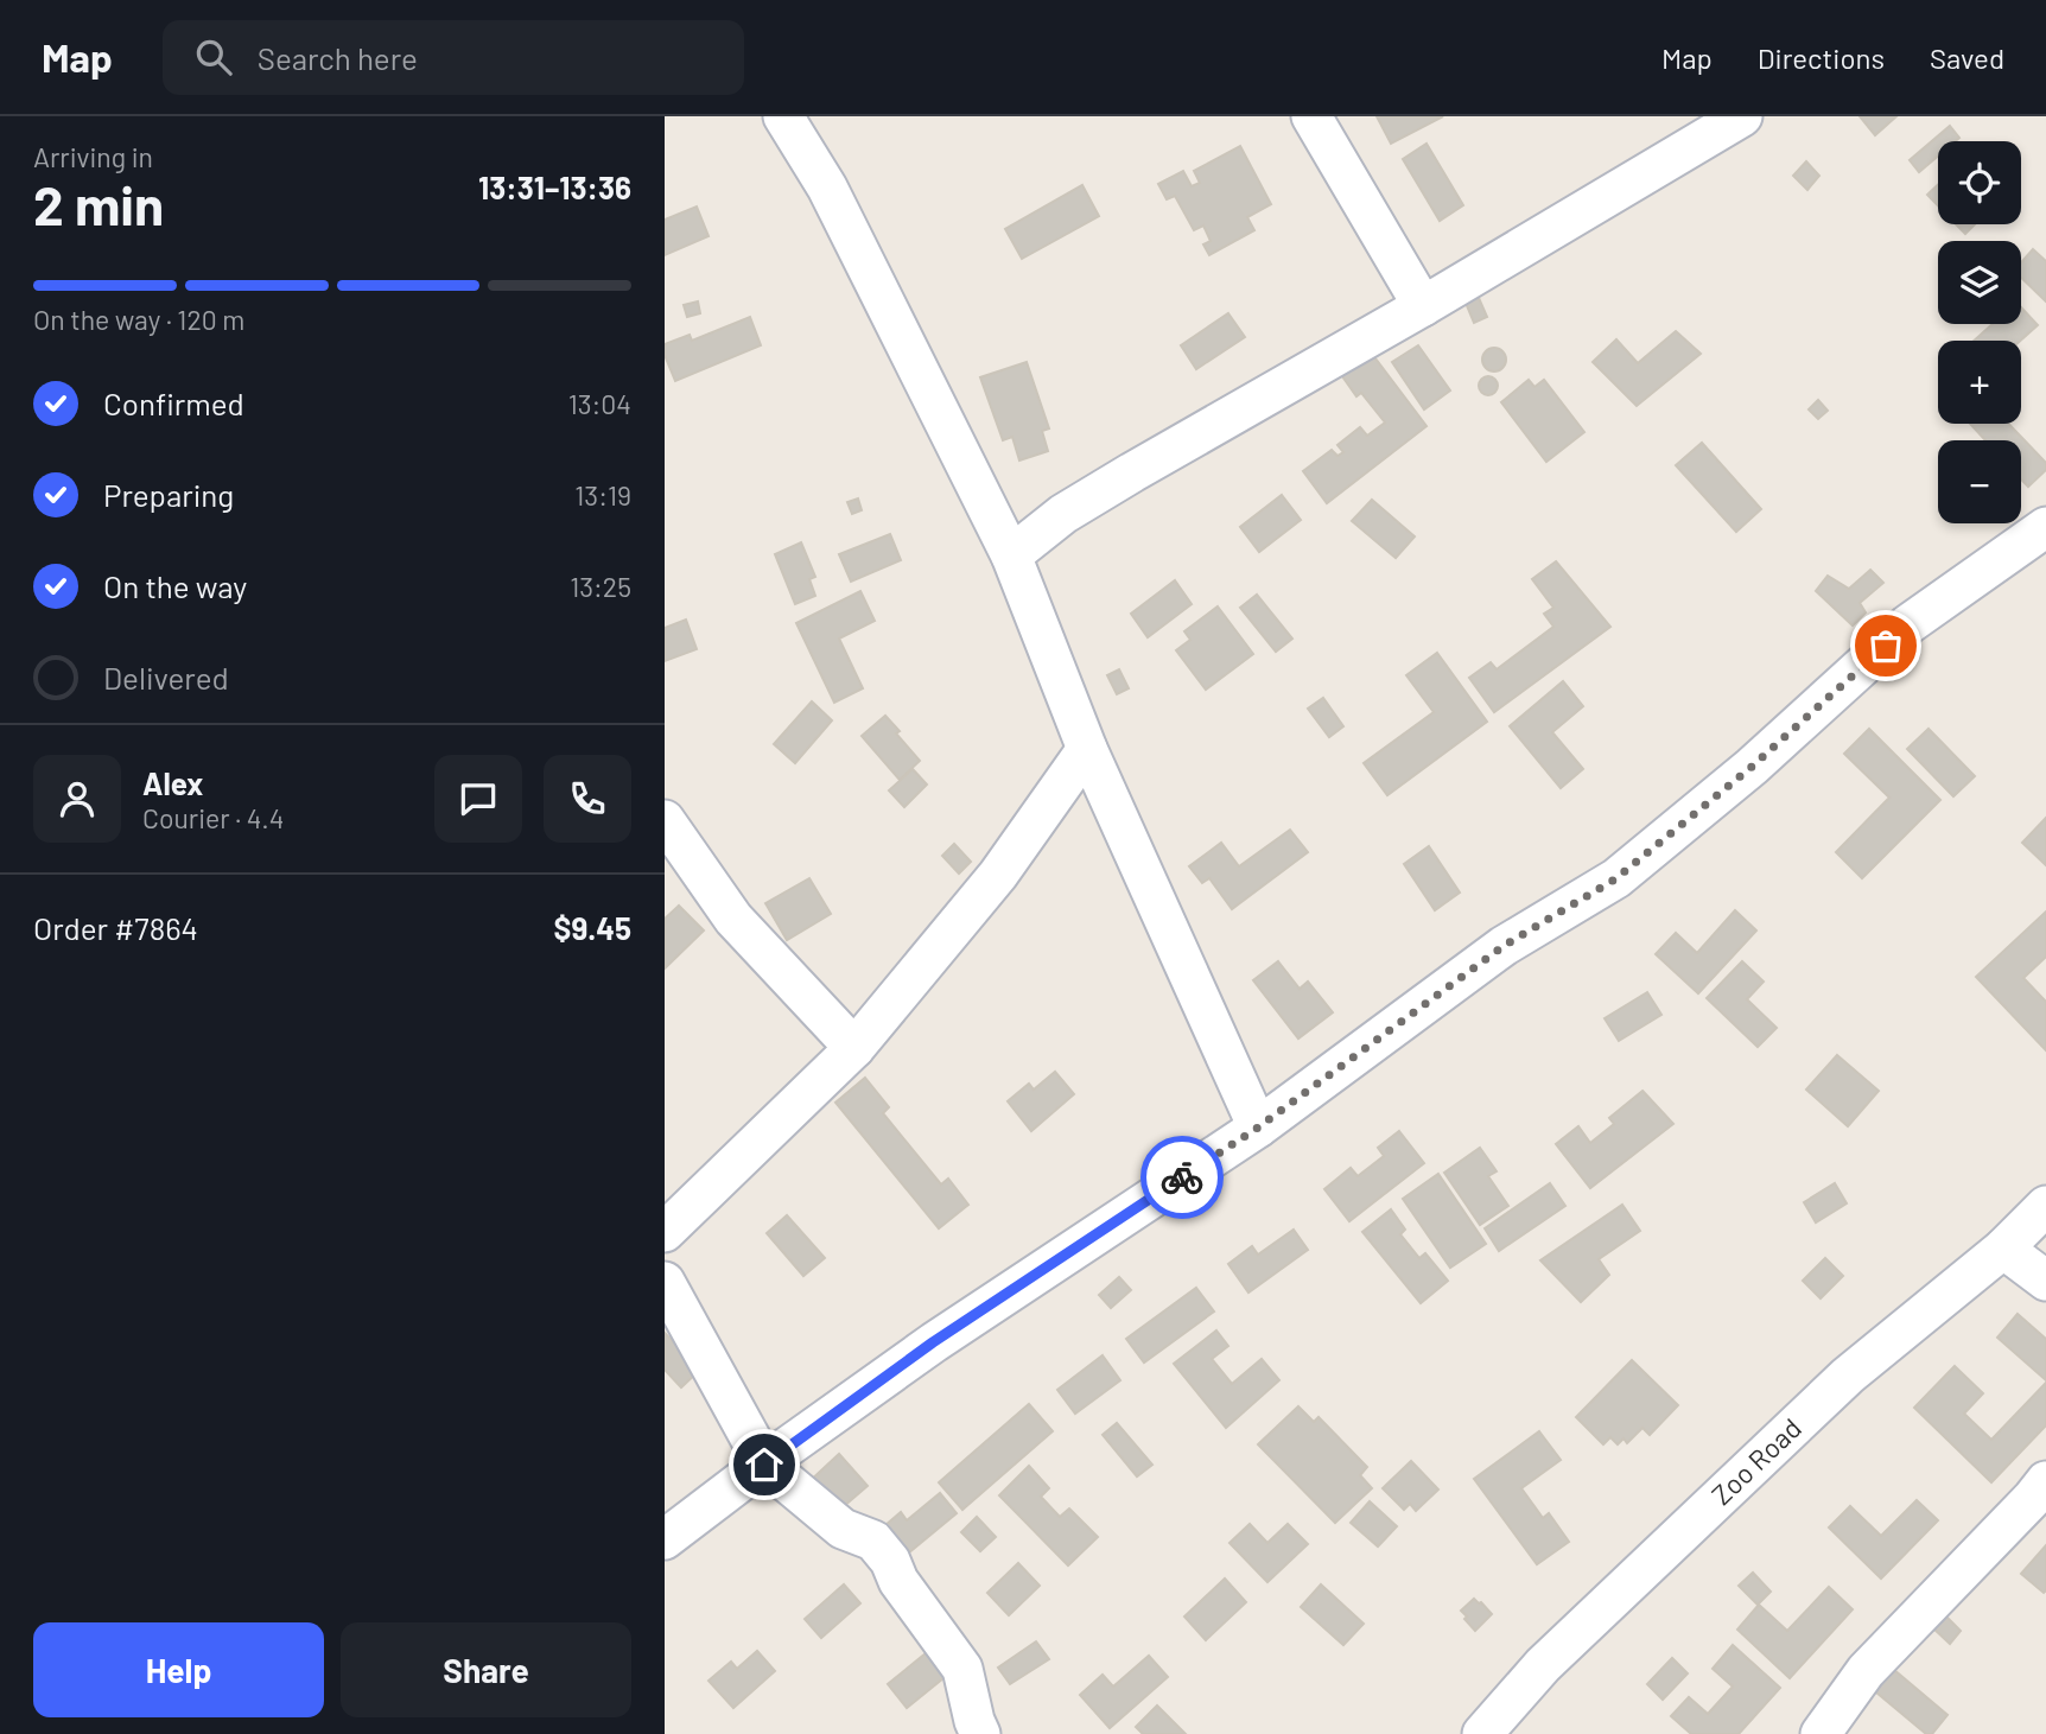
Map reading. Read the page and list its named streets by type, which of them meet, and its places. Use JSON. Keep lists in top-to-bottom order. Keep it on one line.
{"streets":{"street":["Zoo Road"]},"page":{"header":"Map","search":"Search here","nav":["Map","Directions","Saved"],"heading":["2 min","Arriving in","13:31–13:36"],"panel":["Alex","Courier · 4.4","Order #7864","$9.45"],"map_buttons":["+","−"],"bar":"On the way · 120 m","list":[["Confirmed","13:04"],["Preparing","13:19"],["On the way","13:25"],"Delivered"],"buttons":["Help","Share"]}}
